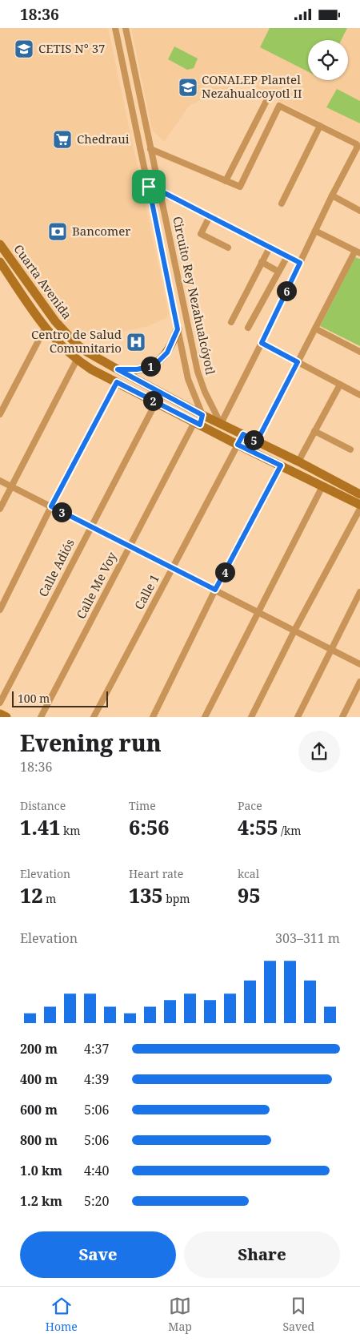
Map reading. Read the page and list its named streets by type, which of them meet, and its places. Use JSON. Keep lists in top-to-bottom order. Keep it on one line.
{"streets":{"main road":["Cuarta Avenida"],"street":["Circuito Rey Nezahualcóyotl","Calle Adiós","Calle Me Voy","Calle 1"]},"crossings":[["Cuarta Avenida","Circuito Rey Nezahualcóyotl"],["Cuarta Avenida","Calle Adiós"],["Cuarta Avenida","Calle Me Voy"],["Cuarta Avenida","Calle 1"]],"places":{"school or university":["CETIS N° 37","CONALEP Plantel Nezahualcoyotl II"],"supermarket":["Chedraui"],"bank":["Bancomer"],"hospital":["Centro de Salud Comunitario"]},"scale_bar":"100 m","page":{"status":"18:36","pins":["6","1","2","5","3","4"],"scale":"100 m","heading":["Evening run","18:36"],"stats":[["Distance","1.41 km"],["Time","6:56"],["Pace","4:55 /km"],["Elevation","12 m"],["Heart rate","135 bpm"],["kcal","95"]],"chart":["Elevation","303–311 m"],"list":[{"name":"200 m","note":"4:37"},{"name":"400 m","note":"4:39"},{"name":"600 m","note":"5:06"},{"name":"800 m","note":"5:06"},{"name":"1.0 km","note":"4:40"},{"name":"1.2 km","note":"5:20"}],"buttons":["Save","Share"],"tabs":["Home","Map","Saved"]}}
